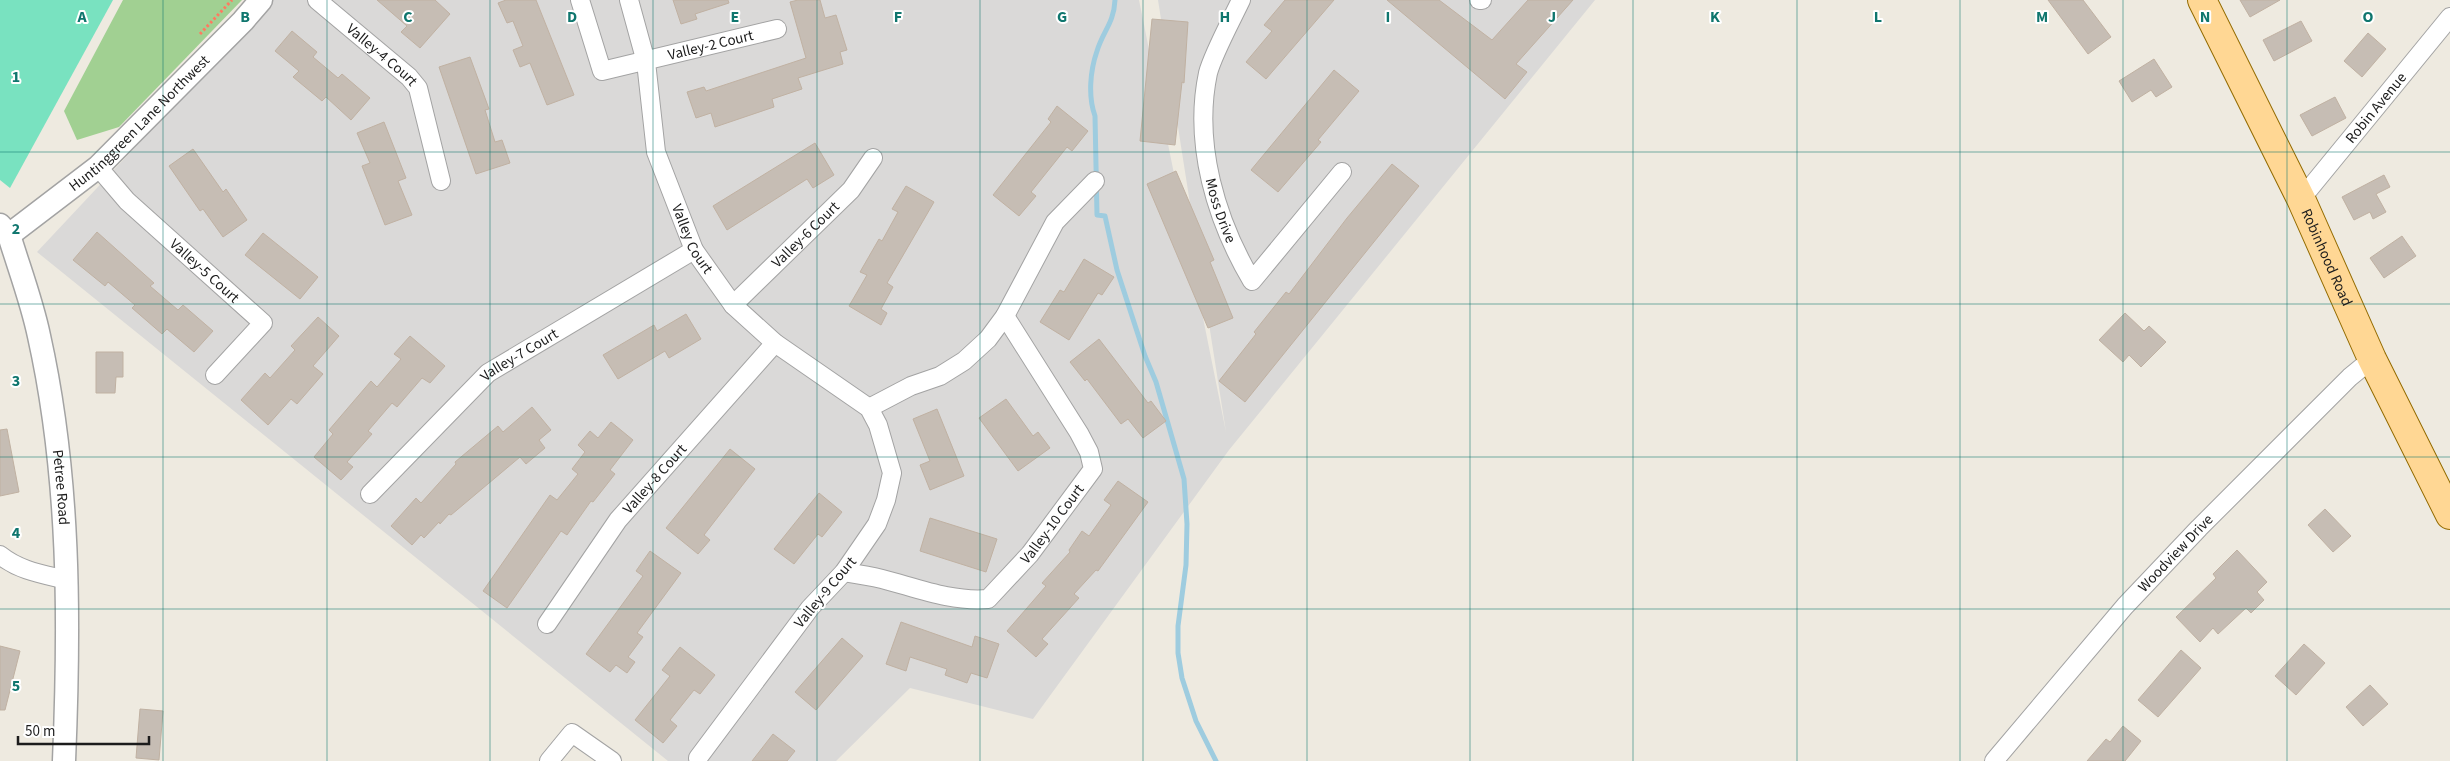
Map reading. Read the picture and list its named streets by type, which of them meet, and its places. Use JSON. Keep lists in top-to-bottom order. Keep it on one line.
{"streets":{"main road":["Robinhood Road"],"street":["Valley-2 Court","Valley-4 Court","Robin Avenue","Huntinggreen Lane Northwest","Moss Drive","Valley-6 Court","Valley Court","Valley-5 Court","Valley-7 Court","Valley-8 Court","Petree Road","Valley-10 Court","Woodview Drive","Valley-9 Court"]},"crossings":[["Valley-2 Court","Valley Court"],["Robin Avenue","Robinhood Road"],["Huntinggreen Lane Northwest","Valley-5 Court"],["Huntinggreen Lane Northwest","Petree Road"],["Valley-6 Court","Valley Court"],["Valley Court","Valley-7 Court"],["Valley Court","Valley-8 Court"],["Valley Court","Valley-9 Court"],["Robinhood Road","Woodview Drive"],["Valley-10 Court","Valley-9 Court"]],"scale_bar":"50 m","grid":{"columns":["A","B","C","D","E","F","G","H","I","J","K","L","M","N","O"],"rows":["1","2","3","4","5"]}}
